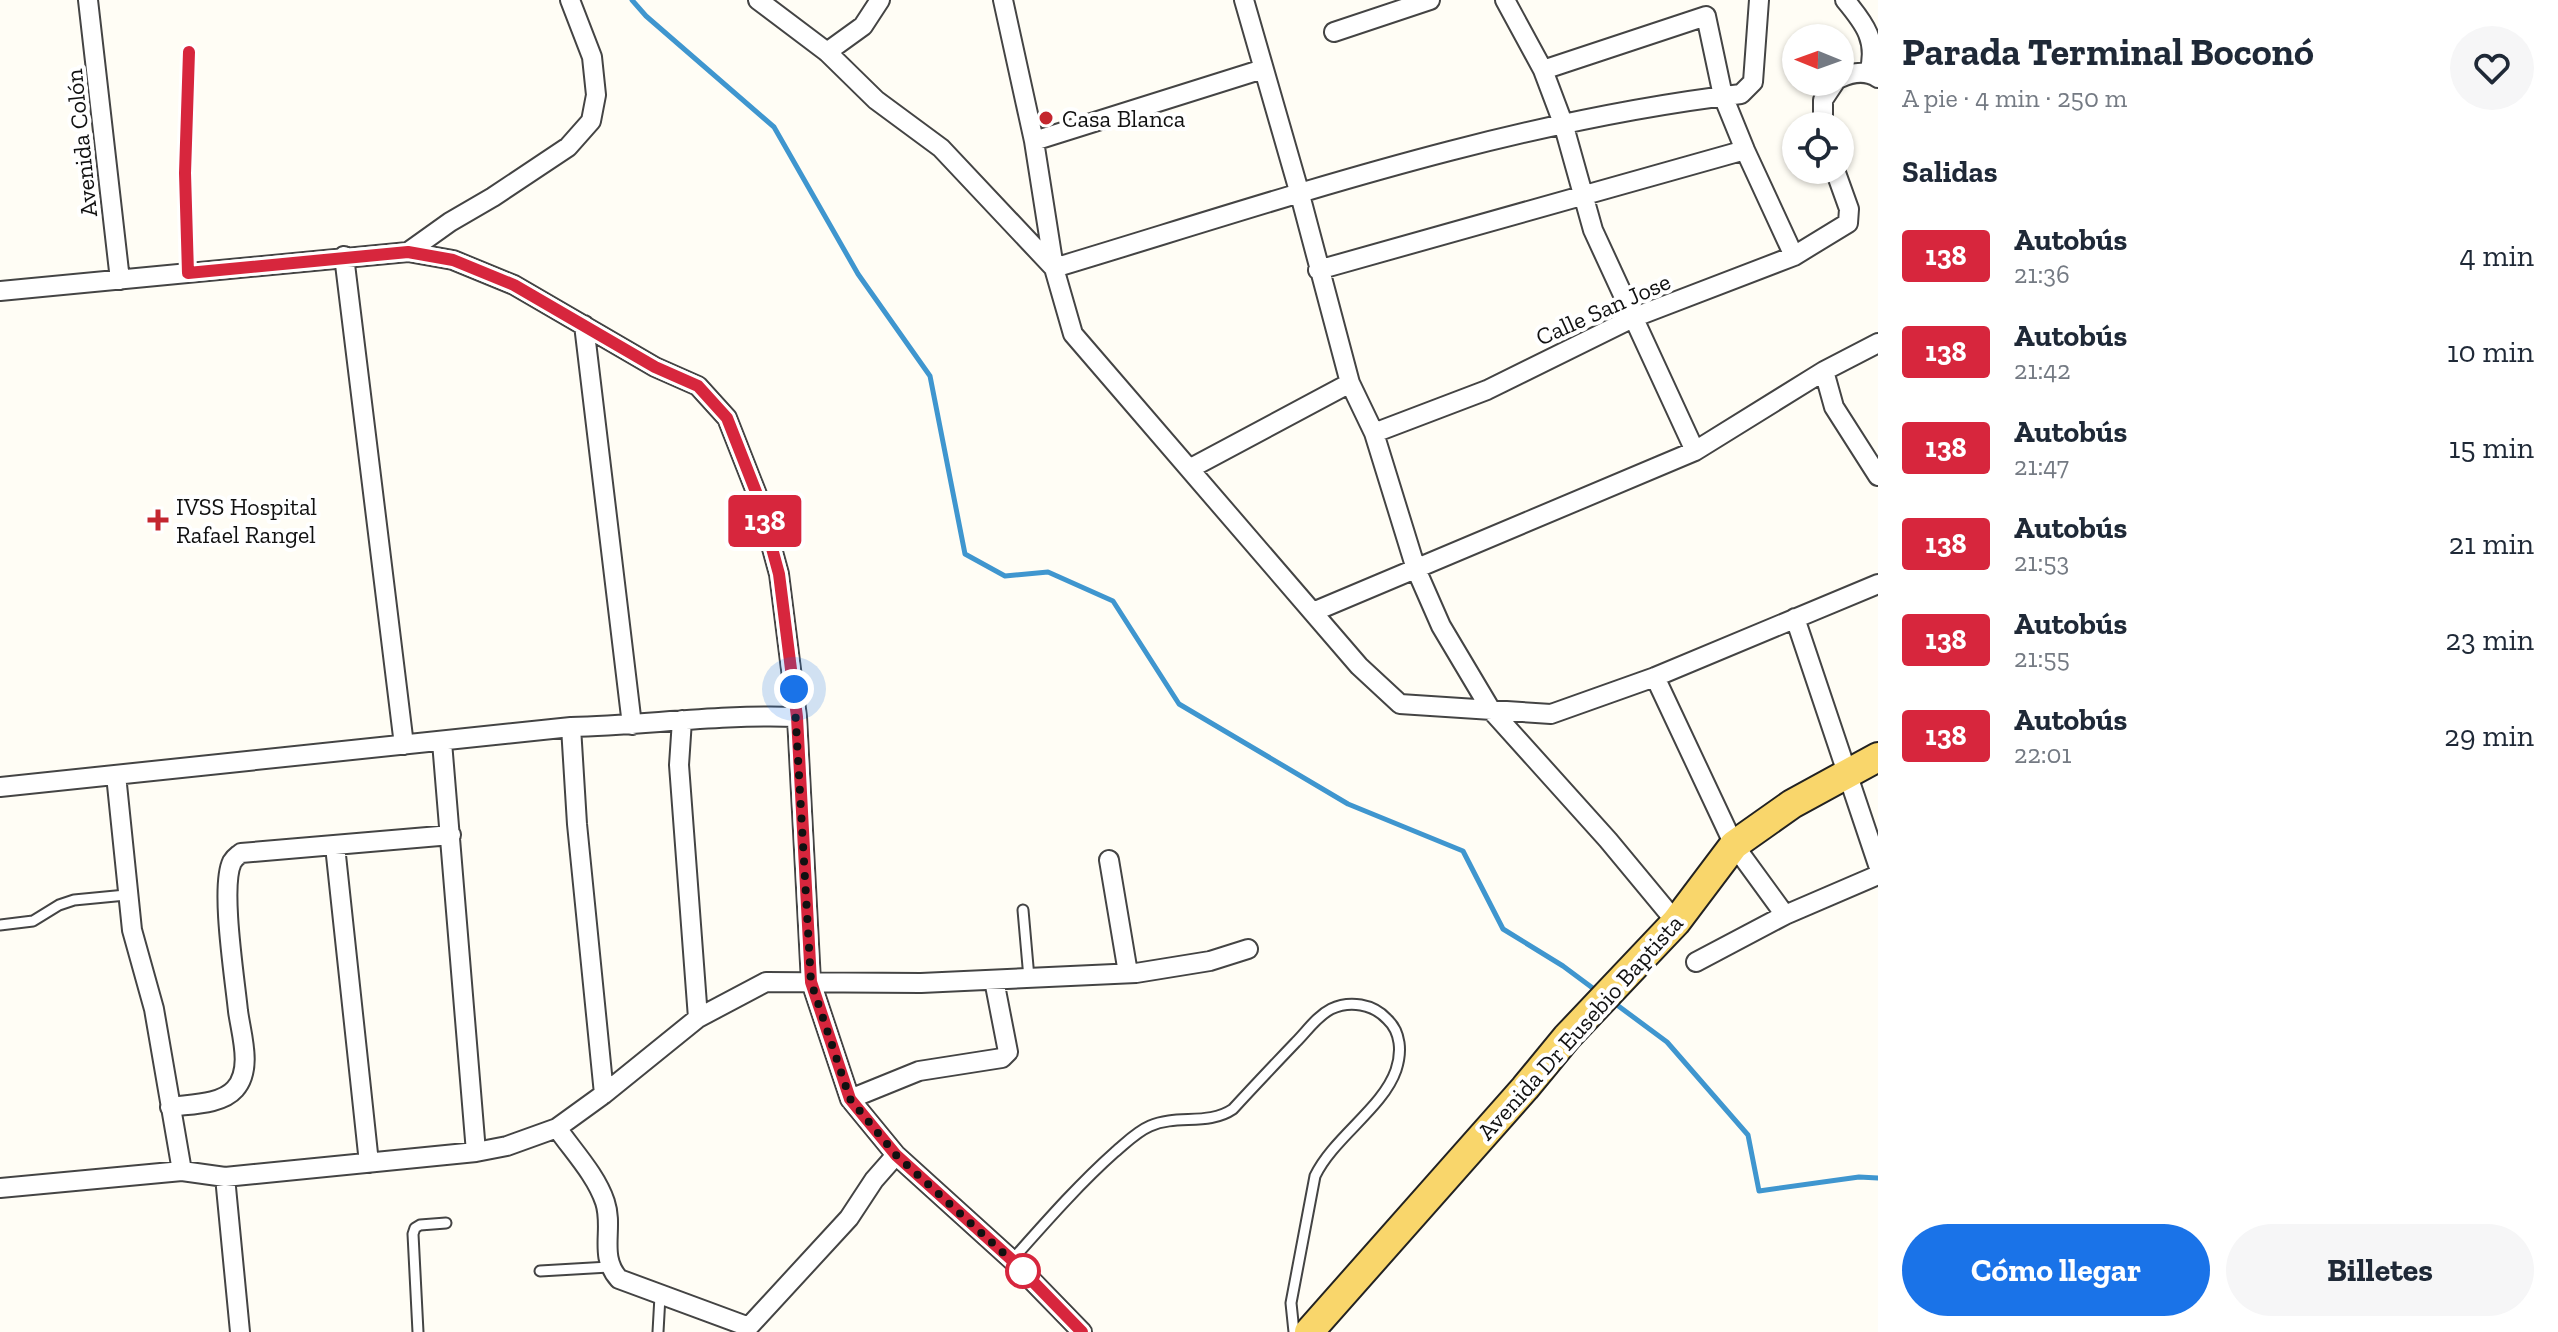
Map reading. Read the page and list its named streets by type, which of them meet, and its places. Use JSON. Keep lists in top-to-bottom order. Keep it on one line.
{"streets":{"main road":["Avenida Dr Eusebio Baptista"],"street":["Avenida Colón","Calle San Jose"]},"places":{"other":["Casa Blanca"],"health":["IVSS Hospital Rafael Rangel"]},"lines":["bus line 138"],"north":"left","page":{"on_map":"138","heading":[["Parada Terminal Boconó","A pie · 4 min · 250 m"],"Salidas"],"list":[{"mark":"138","name":"Autobús","note":"21:36","value":"4 min"},{"mark":"138","name":"Autobús","note":"21:42","value":"10 min"},{"mark":"138","name":"Autobús","note":"21:47","value":"15 min"},{"mark":"138","name":"Autobús","note":"21:53","value":"21 min"},{"mark":"138","name":"Autobús","note":"21:55","value":"23 min"},{"mark":"138","name":"Autobús","note":"22:01","value":"29 min"}],"buttons":["Cómo llegar","Billetes"]}}
